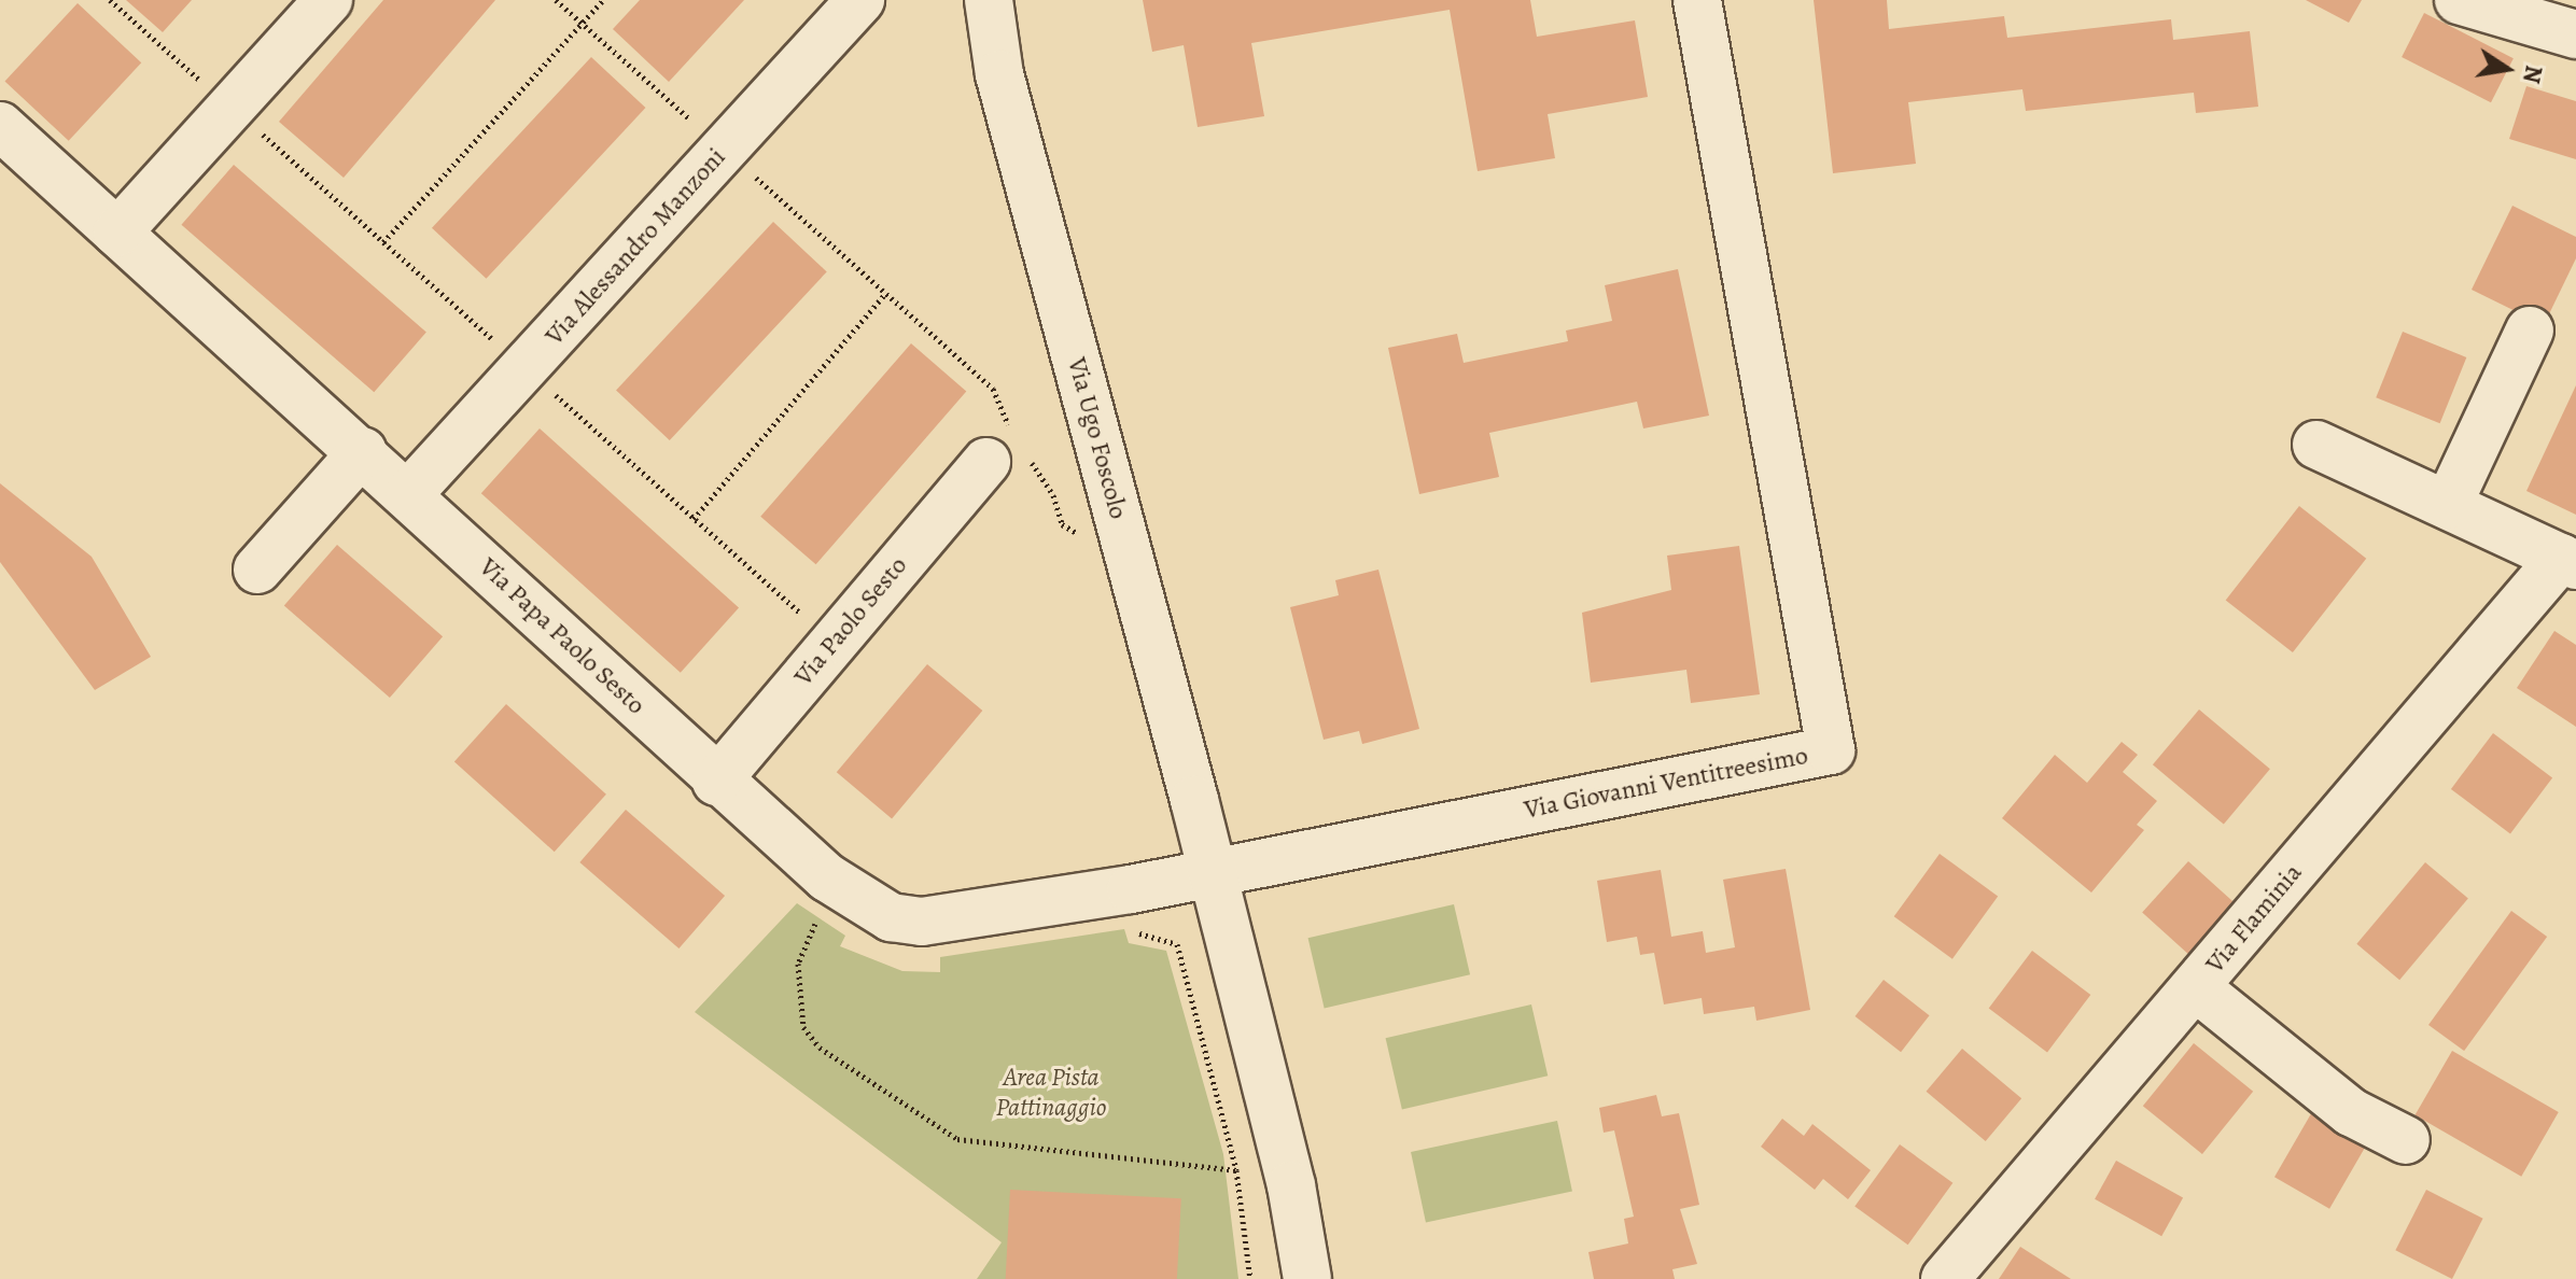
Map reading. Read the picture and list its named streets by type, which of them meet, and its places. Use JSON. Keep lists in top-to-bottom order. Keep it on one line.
{"streets":{"street":["Via Alessandro Manzoni","Via Ugo Foscolo","Via Paolo Sesto","Via Papa Paolo Sesto","Via Giovanni Ventitreesimo","Via Flaminia"]},"crossings":[["Via Alessandro Manzoni","Via Papa Paolo Sesto"],["Via Ugo Foscolo","Via Papa Paolo Sesto"],["Via Ugo Foscolo","Via Giovanni Ventitreesimo"],["Via Paolo Sesto","Via Papa Paolo Sesto"],["Via Papa Paolo Sesto","Via Giovanni Ventitreesimo"]],"parks":["Area Pista Pattinaggio"],"north":"right"}
